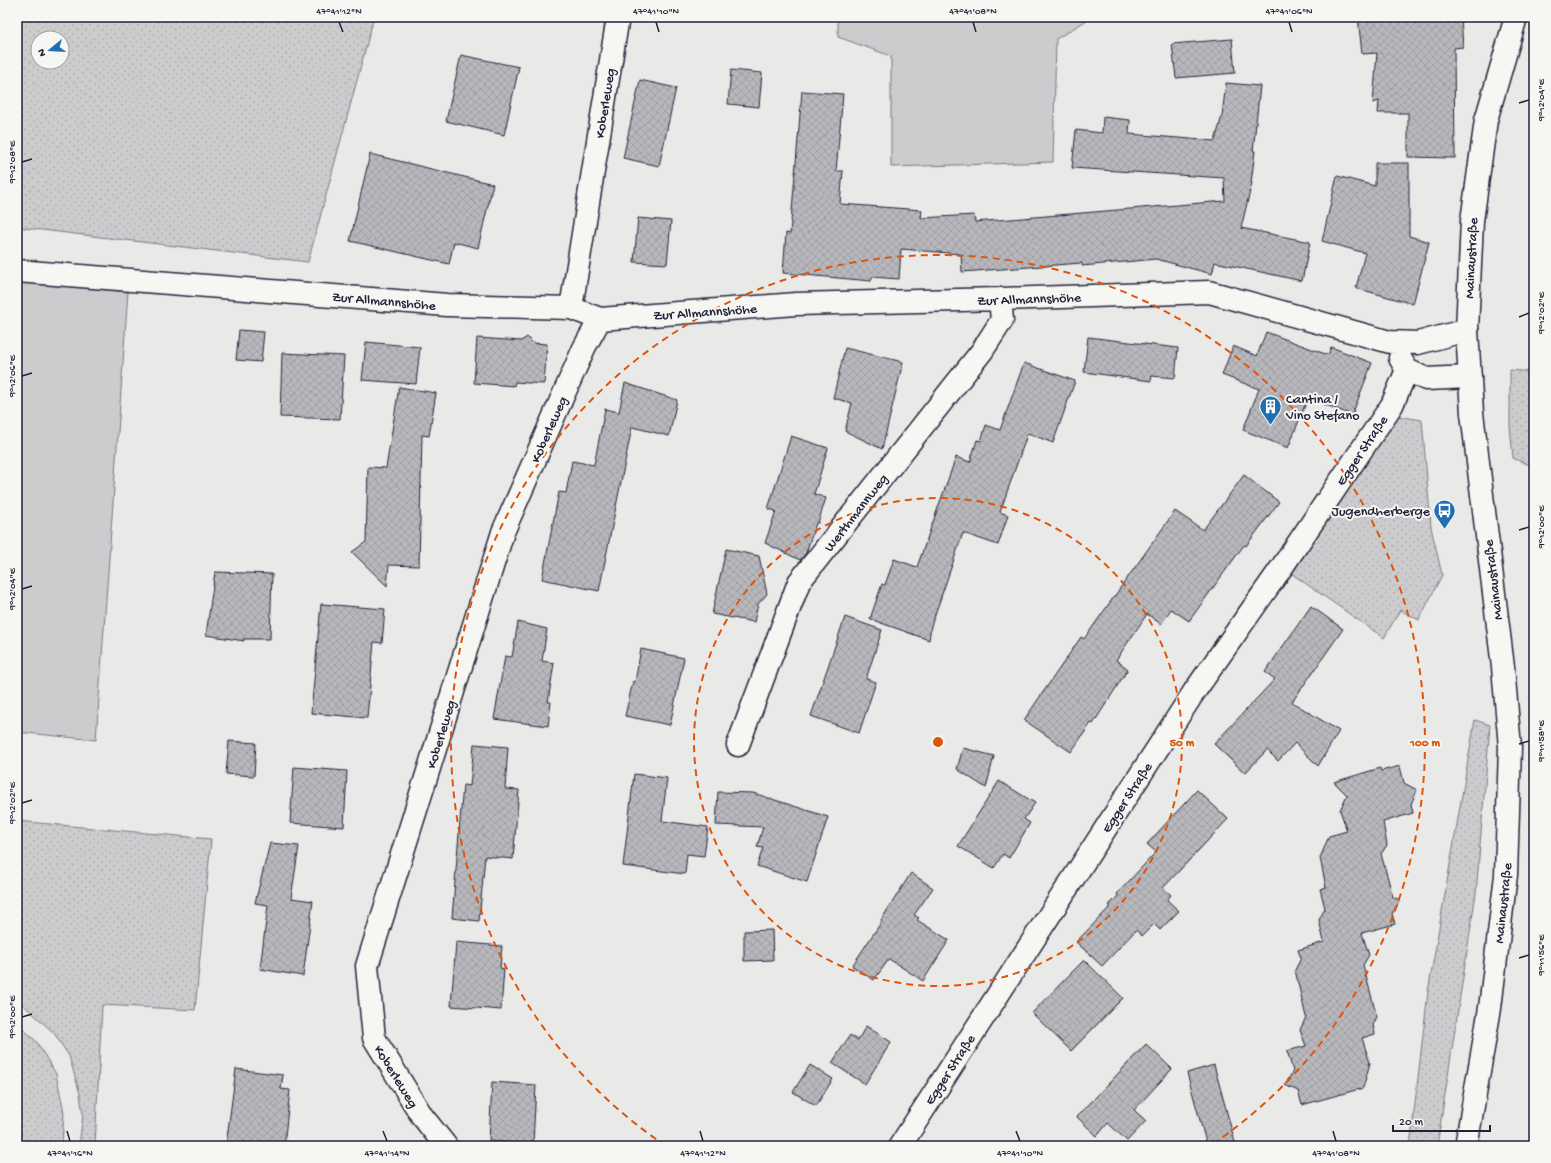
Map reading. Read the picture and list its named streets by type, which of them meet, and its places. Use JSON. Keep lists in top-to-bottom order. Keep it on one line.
{"streets":{"street":["Koberleweg","Mainaustraße","Zur Allmannshöhe","Egger Straße","Werthmannweg"]},"crossings":[["Koberleweg","Zur Allmannshöhe"],["Mainaustraße","Zur Allmannshöhe"],["Zur Allmannshöhe","Werthmannweg"]],"places":{"building":["Cantina / Vino Stefano"],"bus stop":["Jugendherberge"]},"scale_bar":"20 m","north":"left","coordinates":["47°41'12\"N","47°41'10\"N","47°41'08\"N","47°41'06\"N","9°12'04\"E","9°12'08\"E","9°12'02\"E","9°12'06\"E","9°12'00\"E","9°11'58\"E","9°11'56\"E","47°41'16\"N","47°41'14\"N"],"rings":["50 m","100 m"]}
